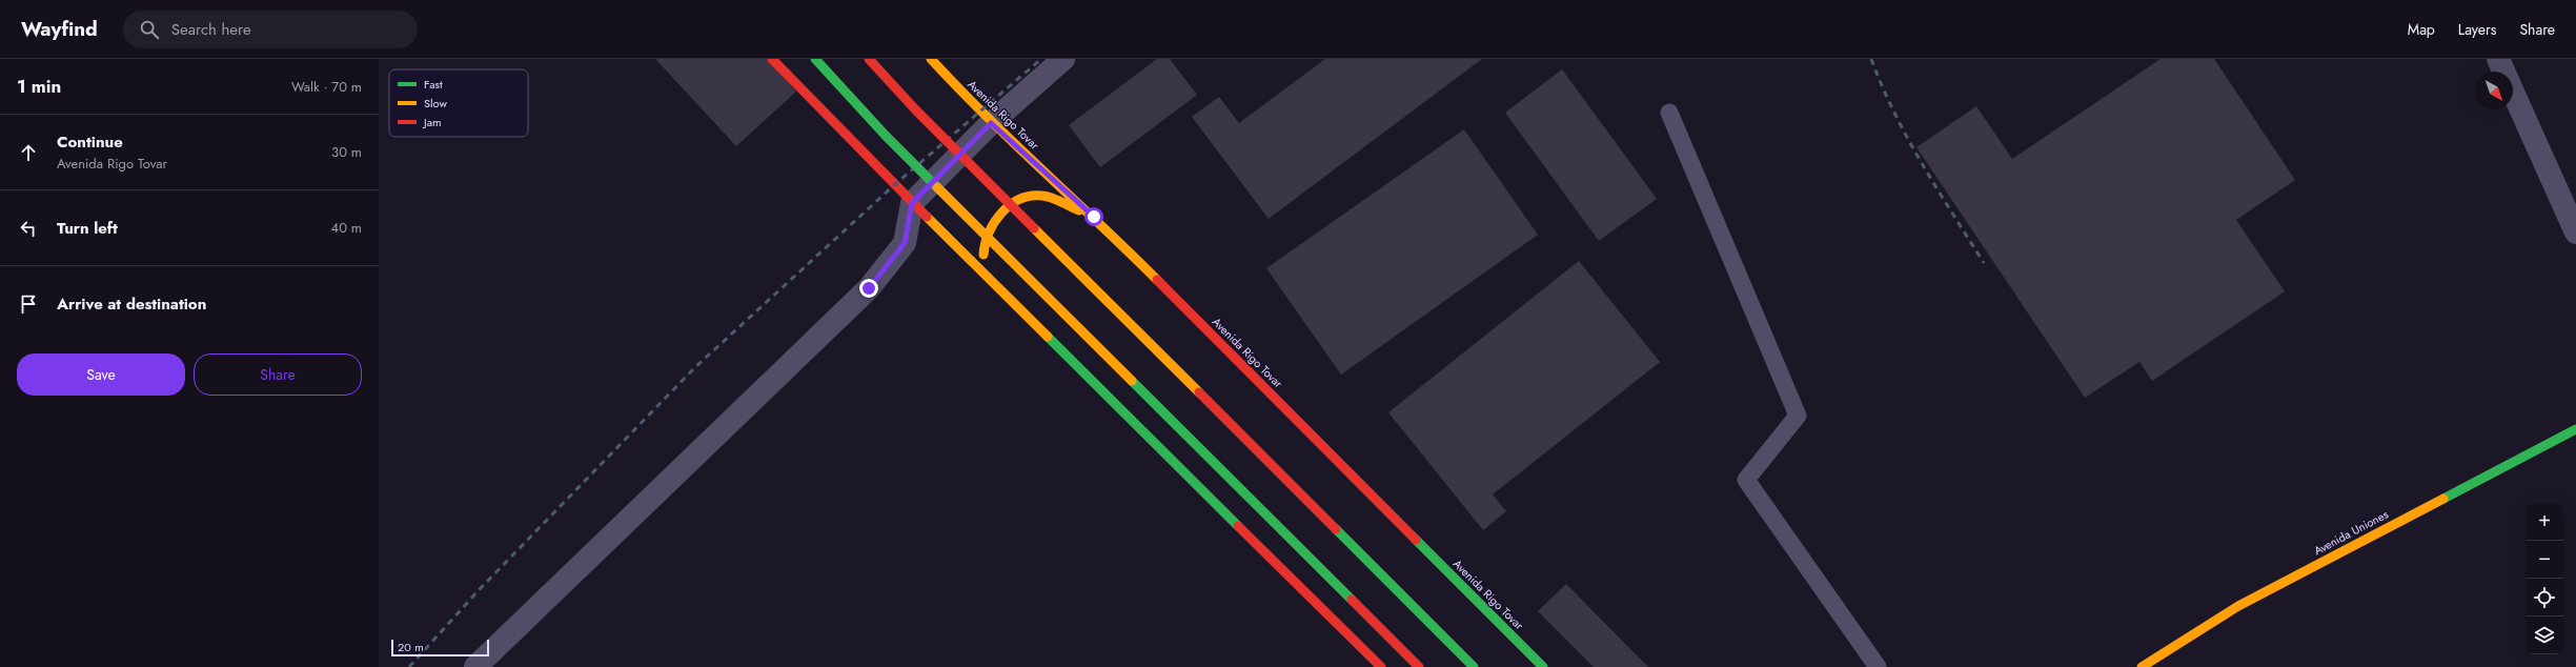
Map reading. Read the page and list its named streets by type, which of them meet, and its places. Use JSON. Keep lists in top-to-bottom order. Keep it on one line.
{"streets":{"main road":["Avenida Rigo Tovar","Avenida Uniones"]},"legend":["Fast","Slow","Jam"],"scale_bar":"20 m","north":"bottom right","page":{"header":"Wayfind","search":"Search here","nav":["Map","Layers","Share"],"heading":["1 min","Walk · 70 m"],"list":[["Continue","Avenida Rigo Tovar","30 m"],["Turn left","40 m"],"Arrive at destination"],"buttons":["Save","Share"],"map_buttons":["+","−"],"scale":"20 m"}}
